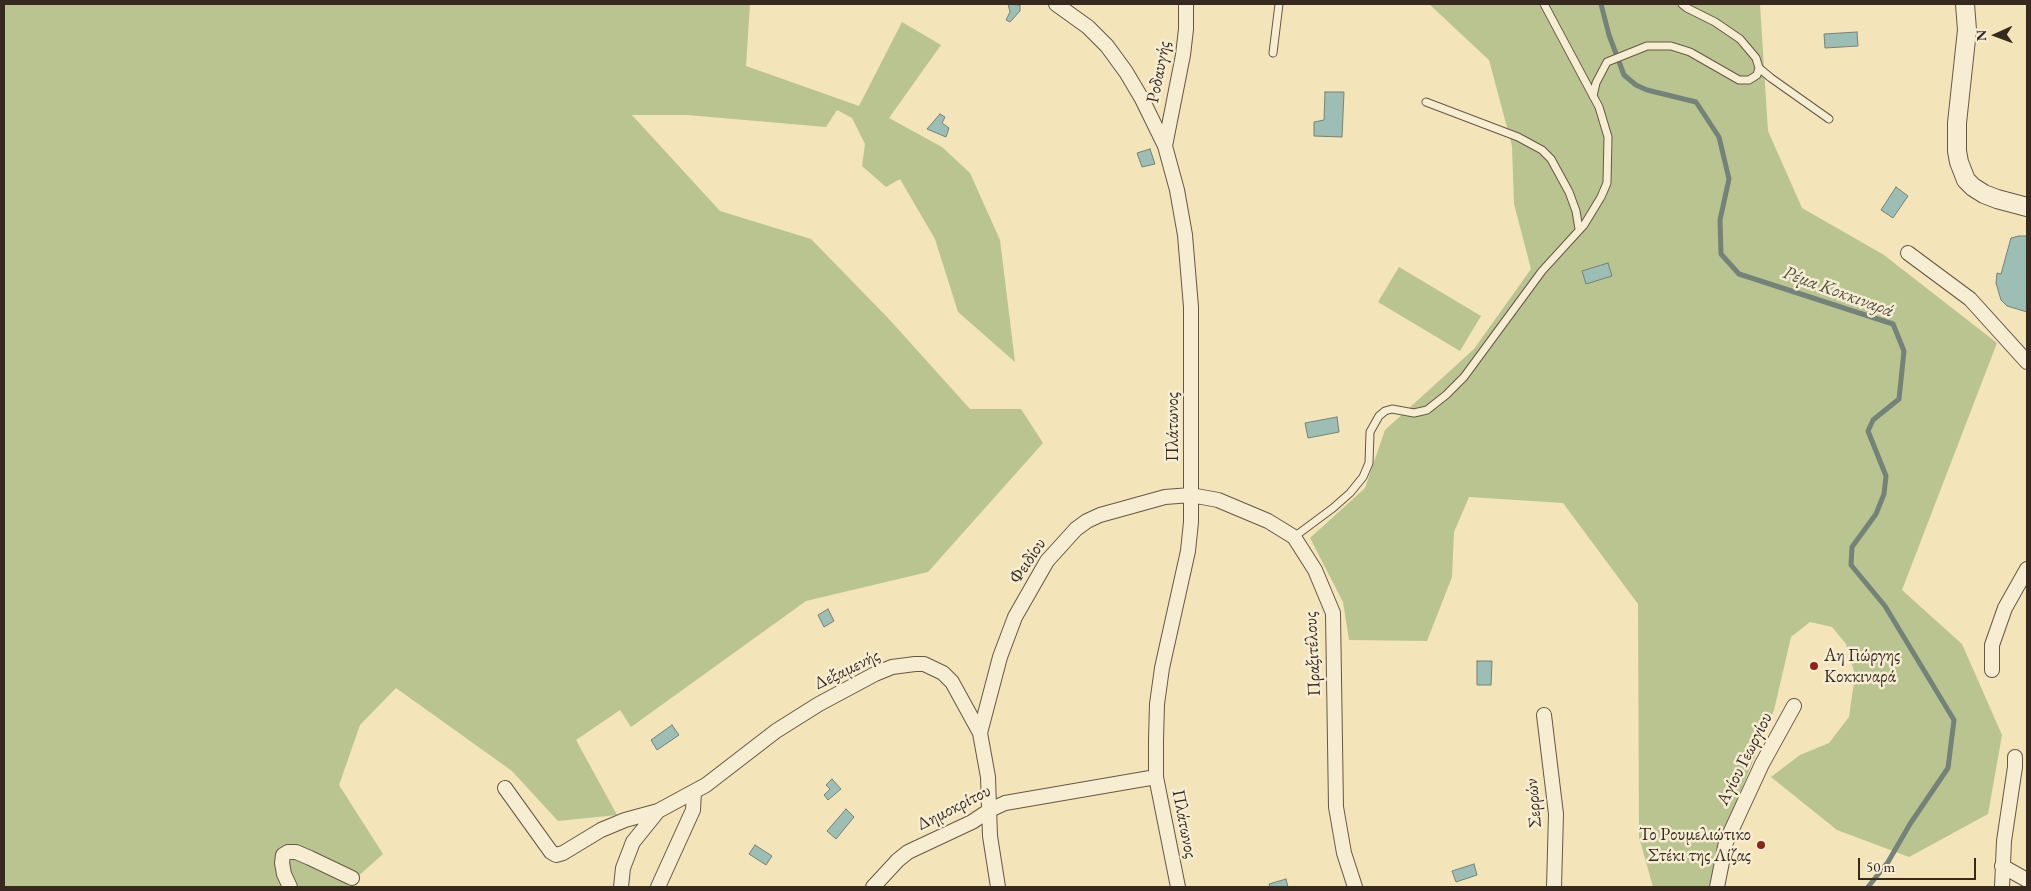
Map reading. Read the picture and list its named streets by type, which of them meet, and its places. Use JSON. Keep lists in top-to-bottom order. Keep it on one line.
{"streets":{"street":["Ροδαυγής","Πλάτωνος","Φειδίου","Πραξιτέλους","Δεξαμενής","Αγίου Γεωργίου","Σερρών","Δημοκρίτου"]},"crossings":[["Ροδαυγής","Πλάτωνος"],["Πλάτωνος","Φειδίου"],["Πλάτωνος","Πραξιτέλους"],["Πλάτωνος","Δημοκρίτου"],["Φειδίου","Πραξιτέλους"],["Φειδίου","Δεξαμενής"],["Δεξαμενής","Δημοκρίτου"]],"water":["Ρέμα Κοκκιναρά"],"places":["Αη Γιώργης Κοκκιναρά","Το Ρουμελιώτικο Στέκι της Λίζας"],"scale_bar":"50 m","north":"left"}
